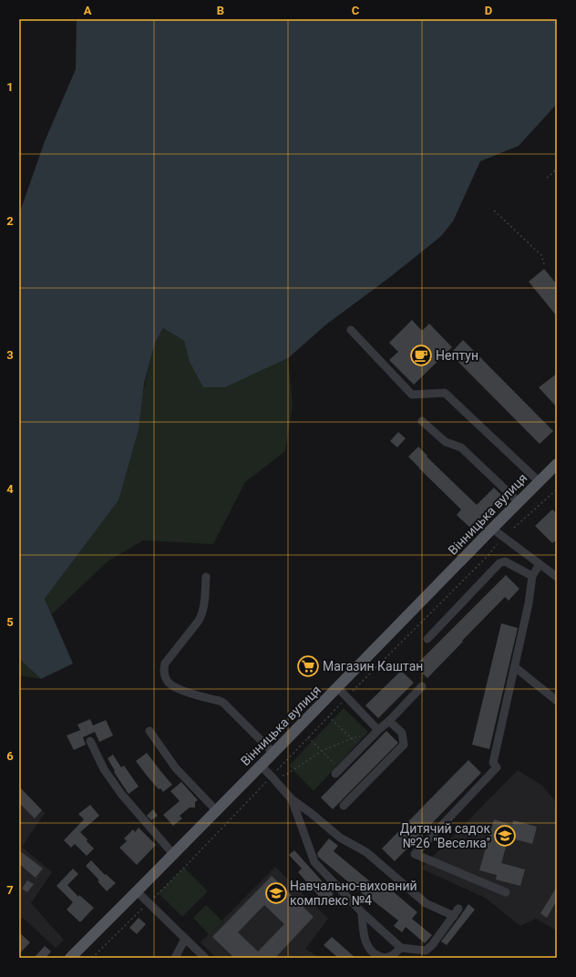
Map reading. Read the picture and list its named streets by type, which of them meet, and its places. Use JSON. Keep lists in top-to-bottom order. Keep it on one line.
{"streets":{"main road":["Вінницька вулиця"]},"places":{"cafe":["Нептун"],"supermarket":["Магазин Каштан"],"school or university":["Дитячий садок №26 \"Веселка\"","Навчально-виховний комплекс №4"]},"grid":{"columns":["A","B","C","D"],"rows":["1","2","3","4","5","6","7"]}}
